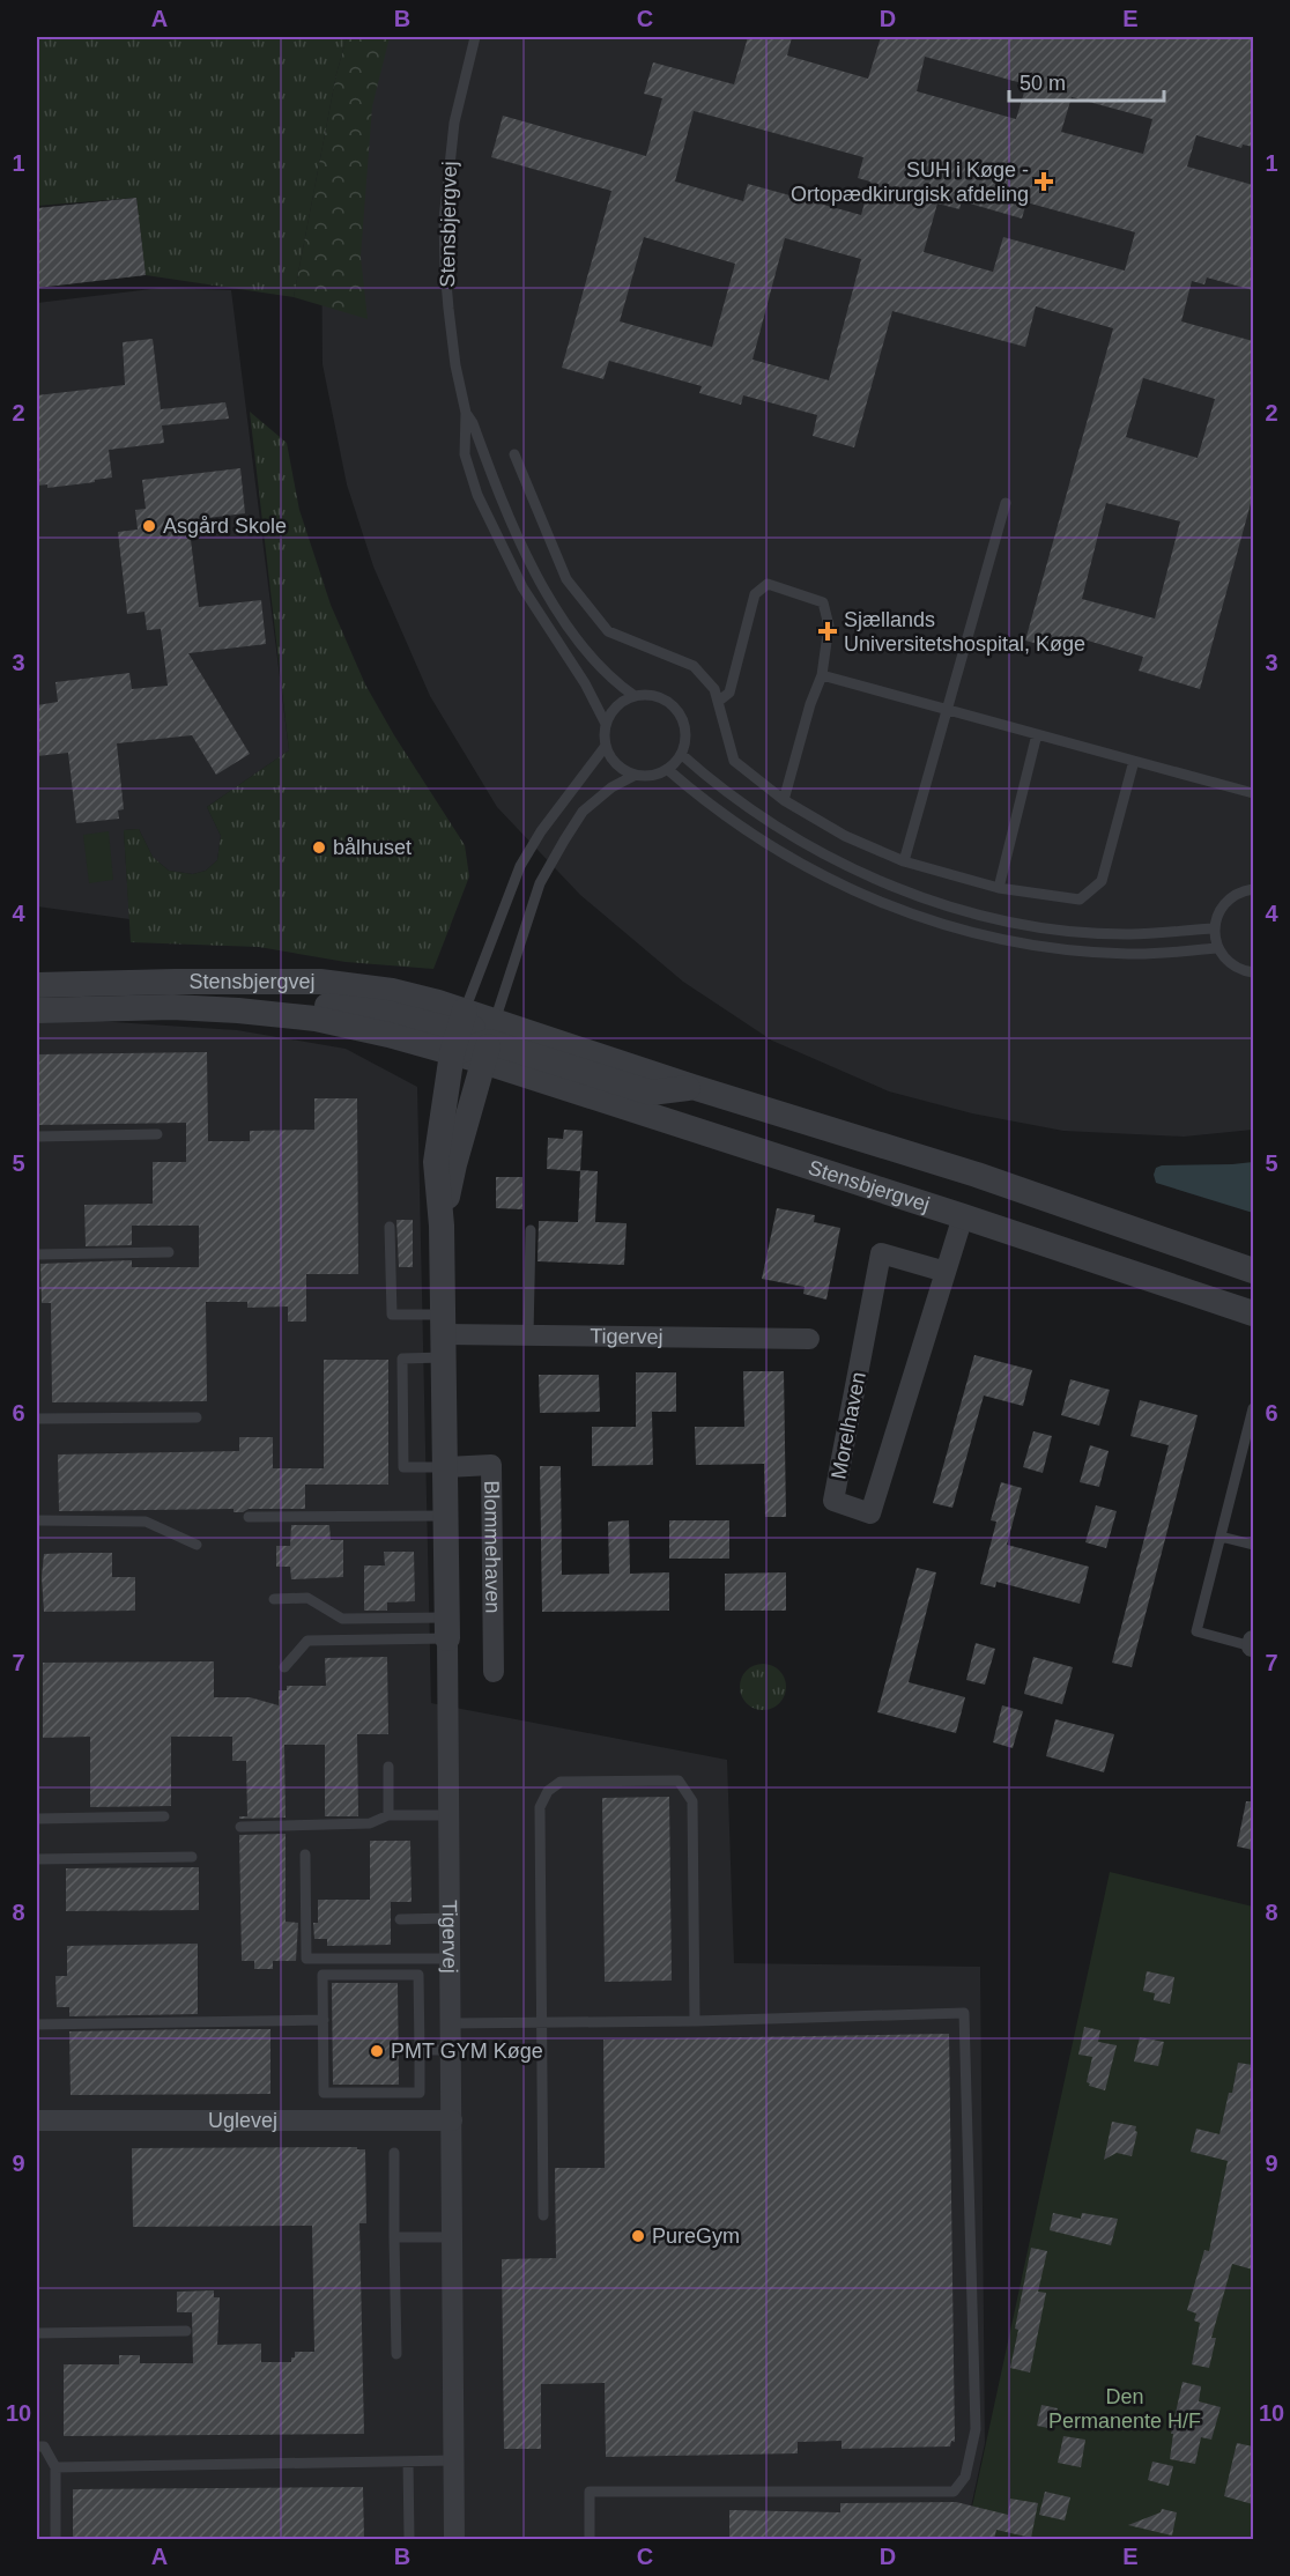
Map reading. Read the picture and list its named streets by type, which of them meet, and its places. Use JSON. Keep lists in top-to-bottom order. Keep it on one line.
{"streets":{"street":["Stensbjergvej","Tigervej","Morelhaven","Blommehaven","Uglevej"]},"crossings":[["Stensbjergvej","Tigervej"],["Stensbjergvej","Morelhaven"],["Tigervej","Blommehaven"],["Tigervej","Uglevej"]],"parks":["Den Permanente H/F"],"places":{"health":["SUH i Køge - Ortopædkirurgisk afdeling","Sjællands Universitetshospital, Køge"],"other":["Asgård Skole","bålhuset","PMT GYM Køge","PureGym"]},"scale_bar":"50 m","grid":{"columns":["A","B","C","D","E"],"rows":["1","2","3","4","5","6","7","8","9","10"]}}
